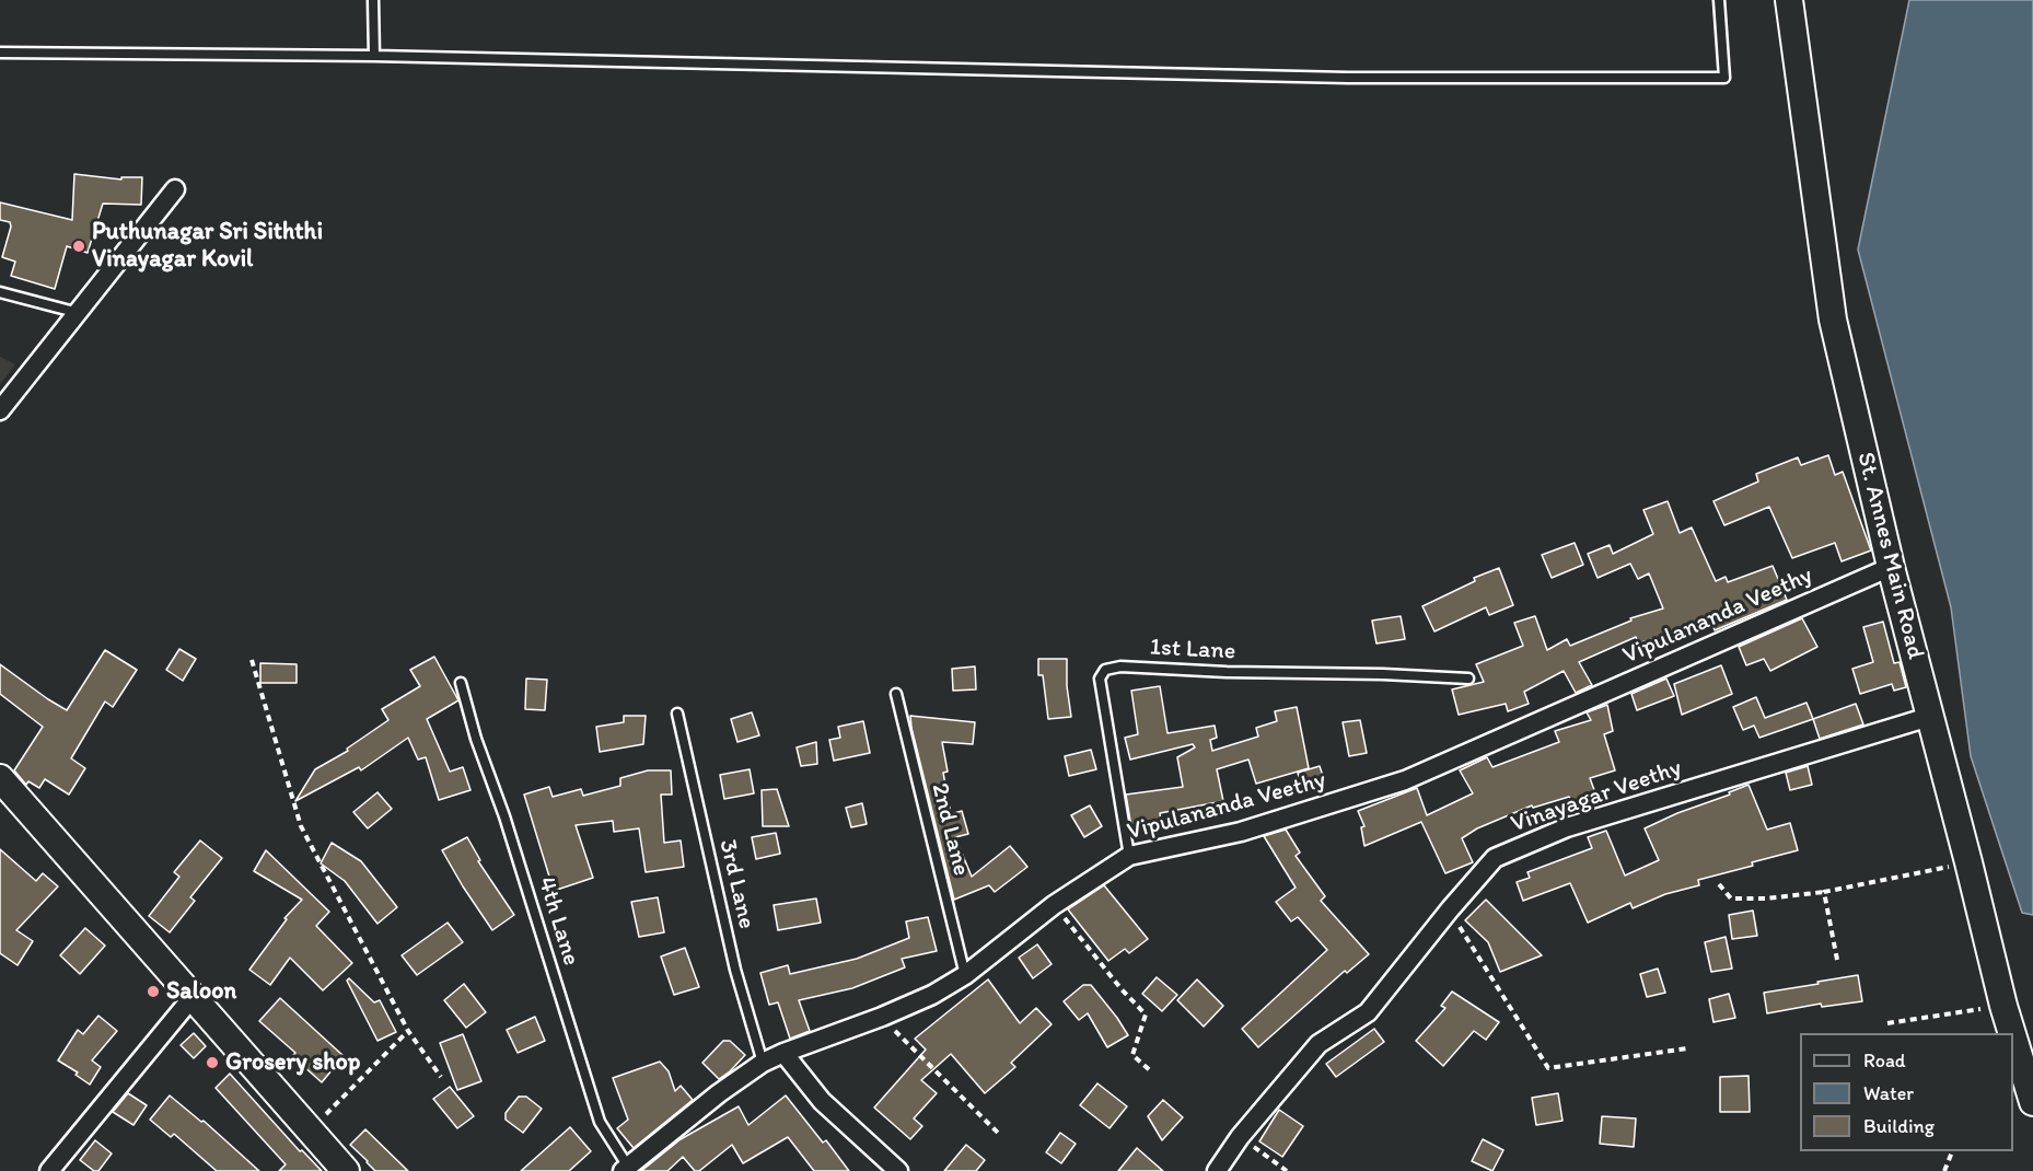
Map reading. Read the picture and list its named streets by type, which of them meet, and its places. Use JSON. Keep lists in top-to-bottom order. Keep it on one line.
{"streets":{"street":["St. Annes Main Road","Vipulananda Veethy","Vinayagar Veethy"],"lane":["1st Lane","2nd Lane","3rd Lane","4th Lane"]},"crossings":[["St. Annes Main Road","Vipulananda Veethy"],["St. Annes Main Road","Vinayagar Veethy"],["Vipulananda Veethy","1st Lane"],["Vipulananda Veethy","2nd Lane"],["Vipulananda Veethy","3rd Lane"],["Vipulananda Veethy","4th Lane"]],"places":["Puthunagar Sri Siththi Vinayagar Kovil","Saloon","Grosery shop"],"legend":["Road","Water","Building"]}
